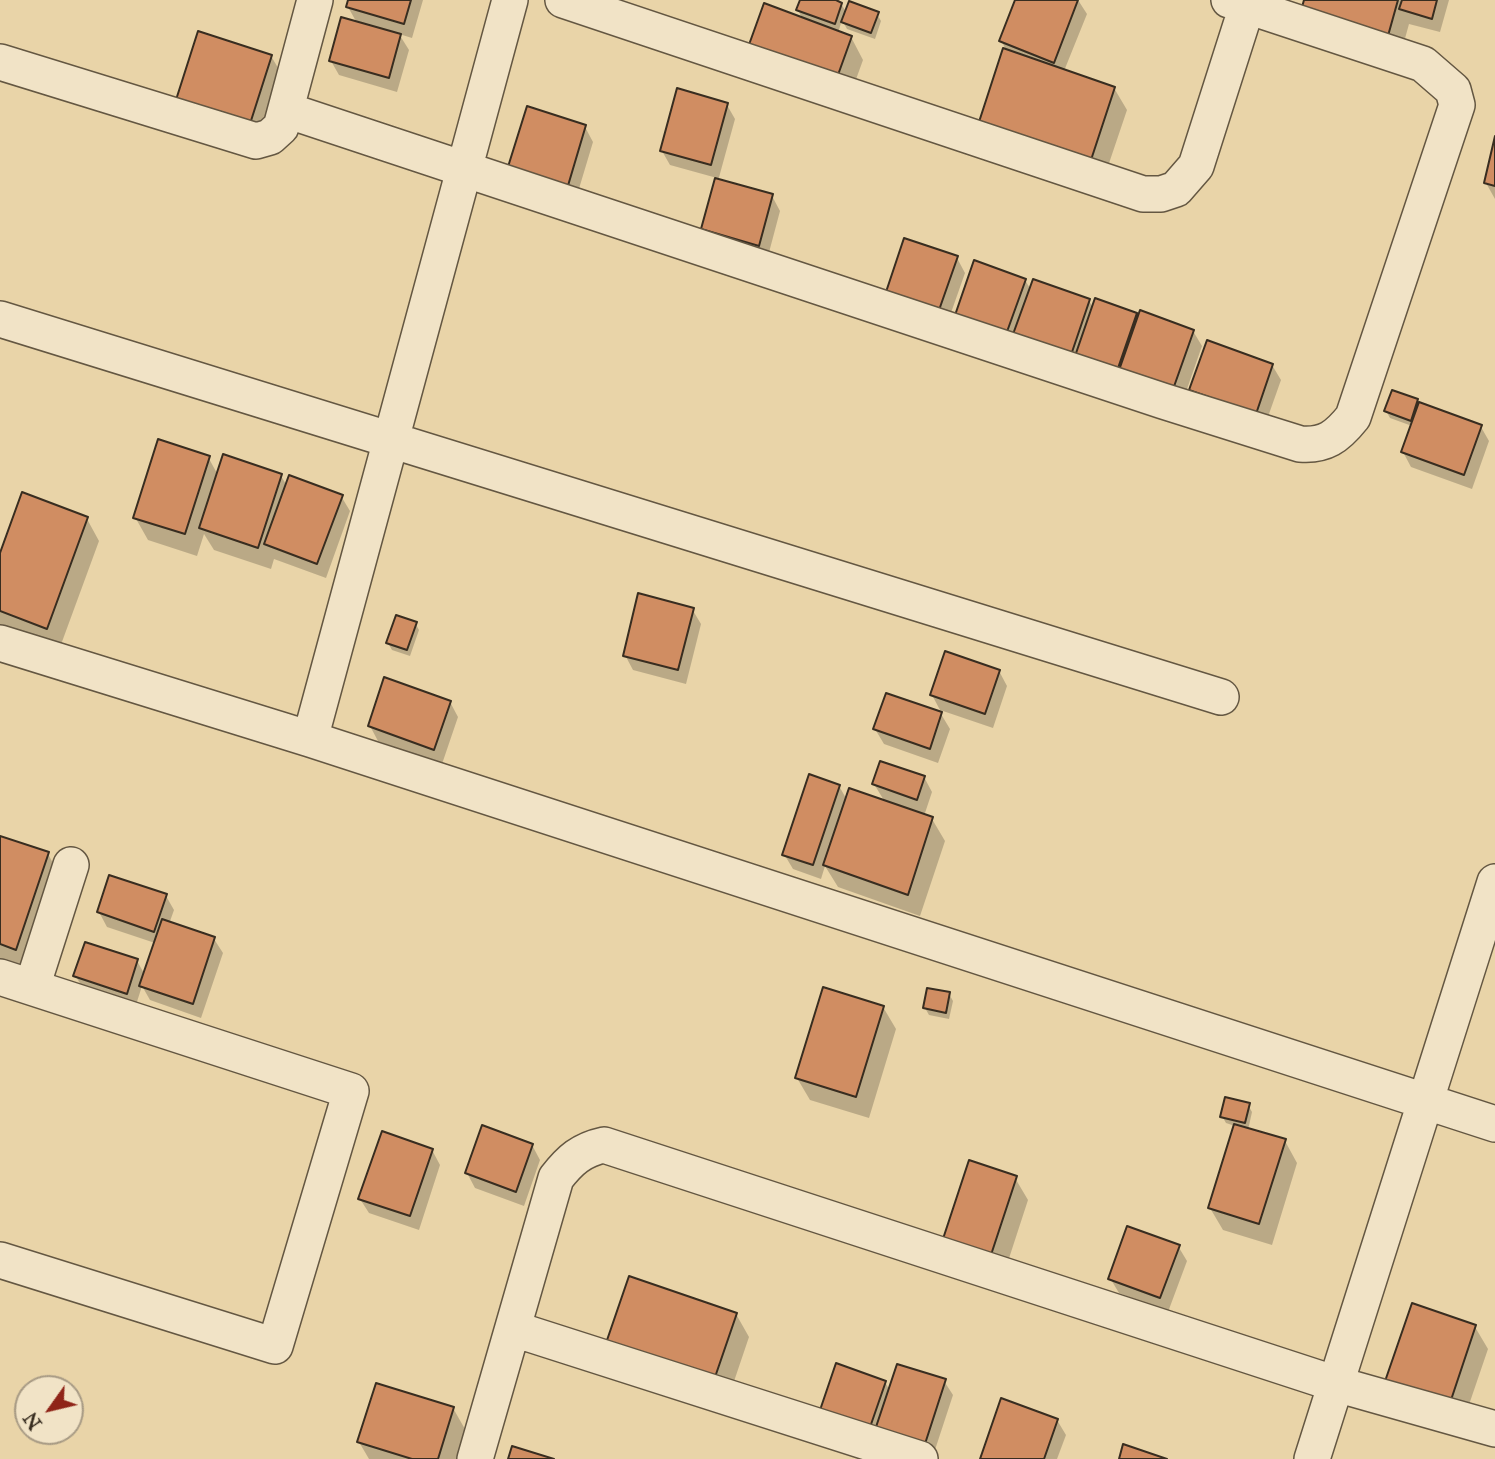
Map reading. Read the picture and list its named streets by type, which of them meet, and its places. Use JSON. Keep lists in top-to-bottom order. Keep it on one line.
{"north":"bottom left"}
